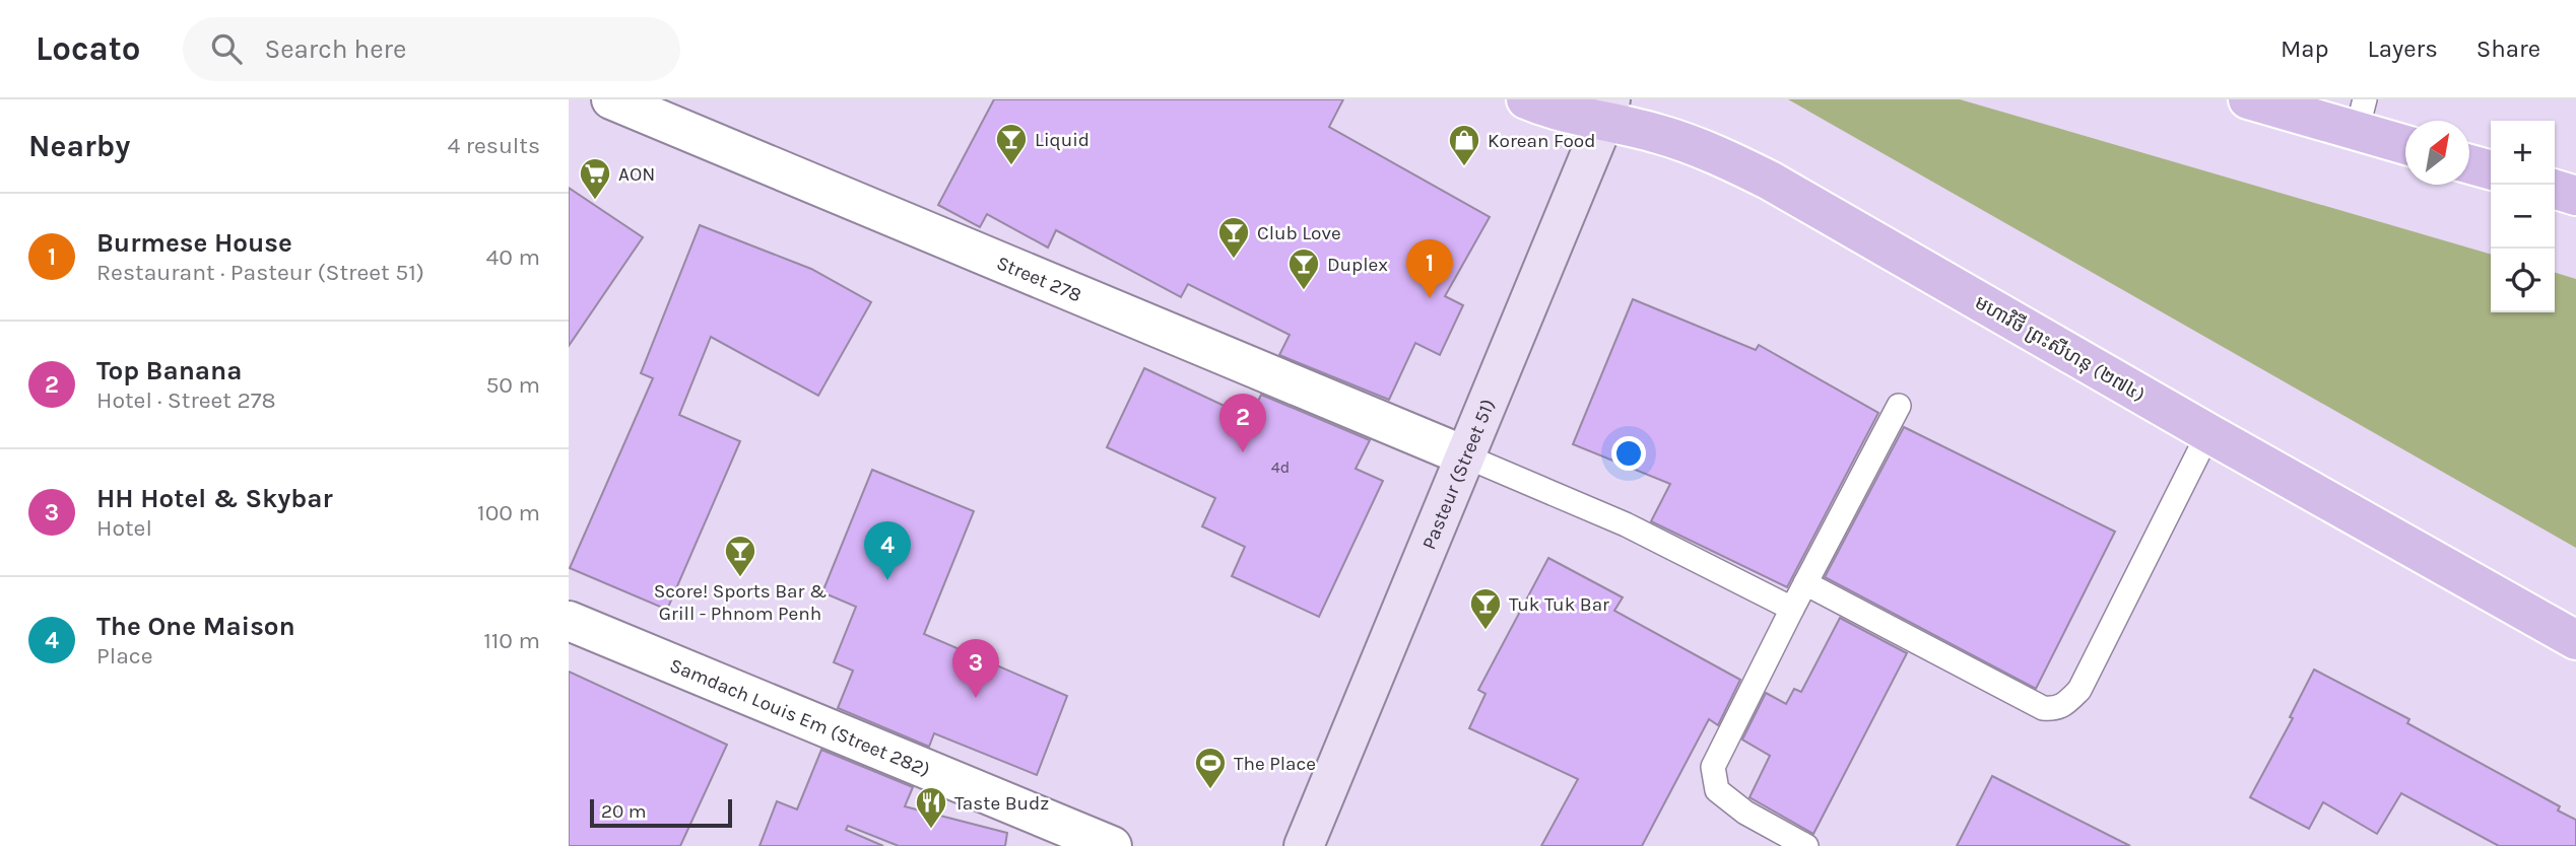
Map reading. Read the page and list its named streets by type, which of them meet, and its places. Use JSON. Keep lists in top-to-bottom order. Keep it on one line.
{"streets":{"main road":["មហាវិថី ព្រះសីហនុ (២៧៤)"],"street":["Street 278","Pasteur (Street 51)","Samdach Louis Em (Street 282)"]},"crossings":[["Street 278","Pasteur (Street 51)"],["មហាវិថី ព្រះសីហនុ (២៧៤)","Pasteur (Street 51)"]],"places":{"bar":["Liquid","Club Love","Duplex","Score! Sports Bar & Grill - Phnom Penh","Tuk Tuk Bar"],"shop":["Korean Food"],"supermarket":["AON"],"sports":["The Place"],"restaurant":["Taste Budz"]},"house_numbers":["4d"],"scale_bar":"20 m","north":"top right","page":{"header":"Locato","search":"Search here","nav":["Map","Layers","Share"],"heading":["Nearby","4 results"],"map_buttons":["+","−"],"list":[{"mark":"1","name":"Burmese House","note":"Restaurant · Pasteur (Street 51)","value":"40 m"},{"mark":"2","name":"Top Banana","note":"Hotel · Street 278","value":"50 m"},{"mark":"3","name":"HH Hotel & Skybar","note":"Hotel","value":"100 m"},{"mark":"4","name":"The One Maison","note":"Place","value":"110 m"}],"pins":["1","2","4","3"],"scale":"20 m"}}
